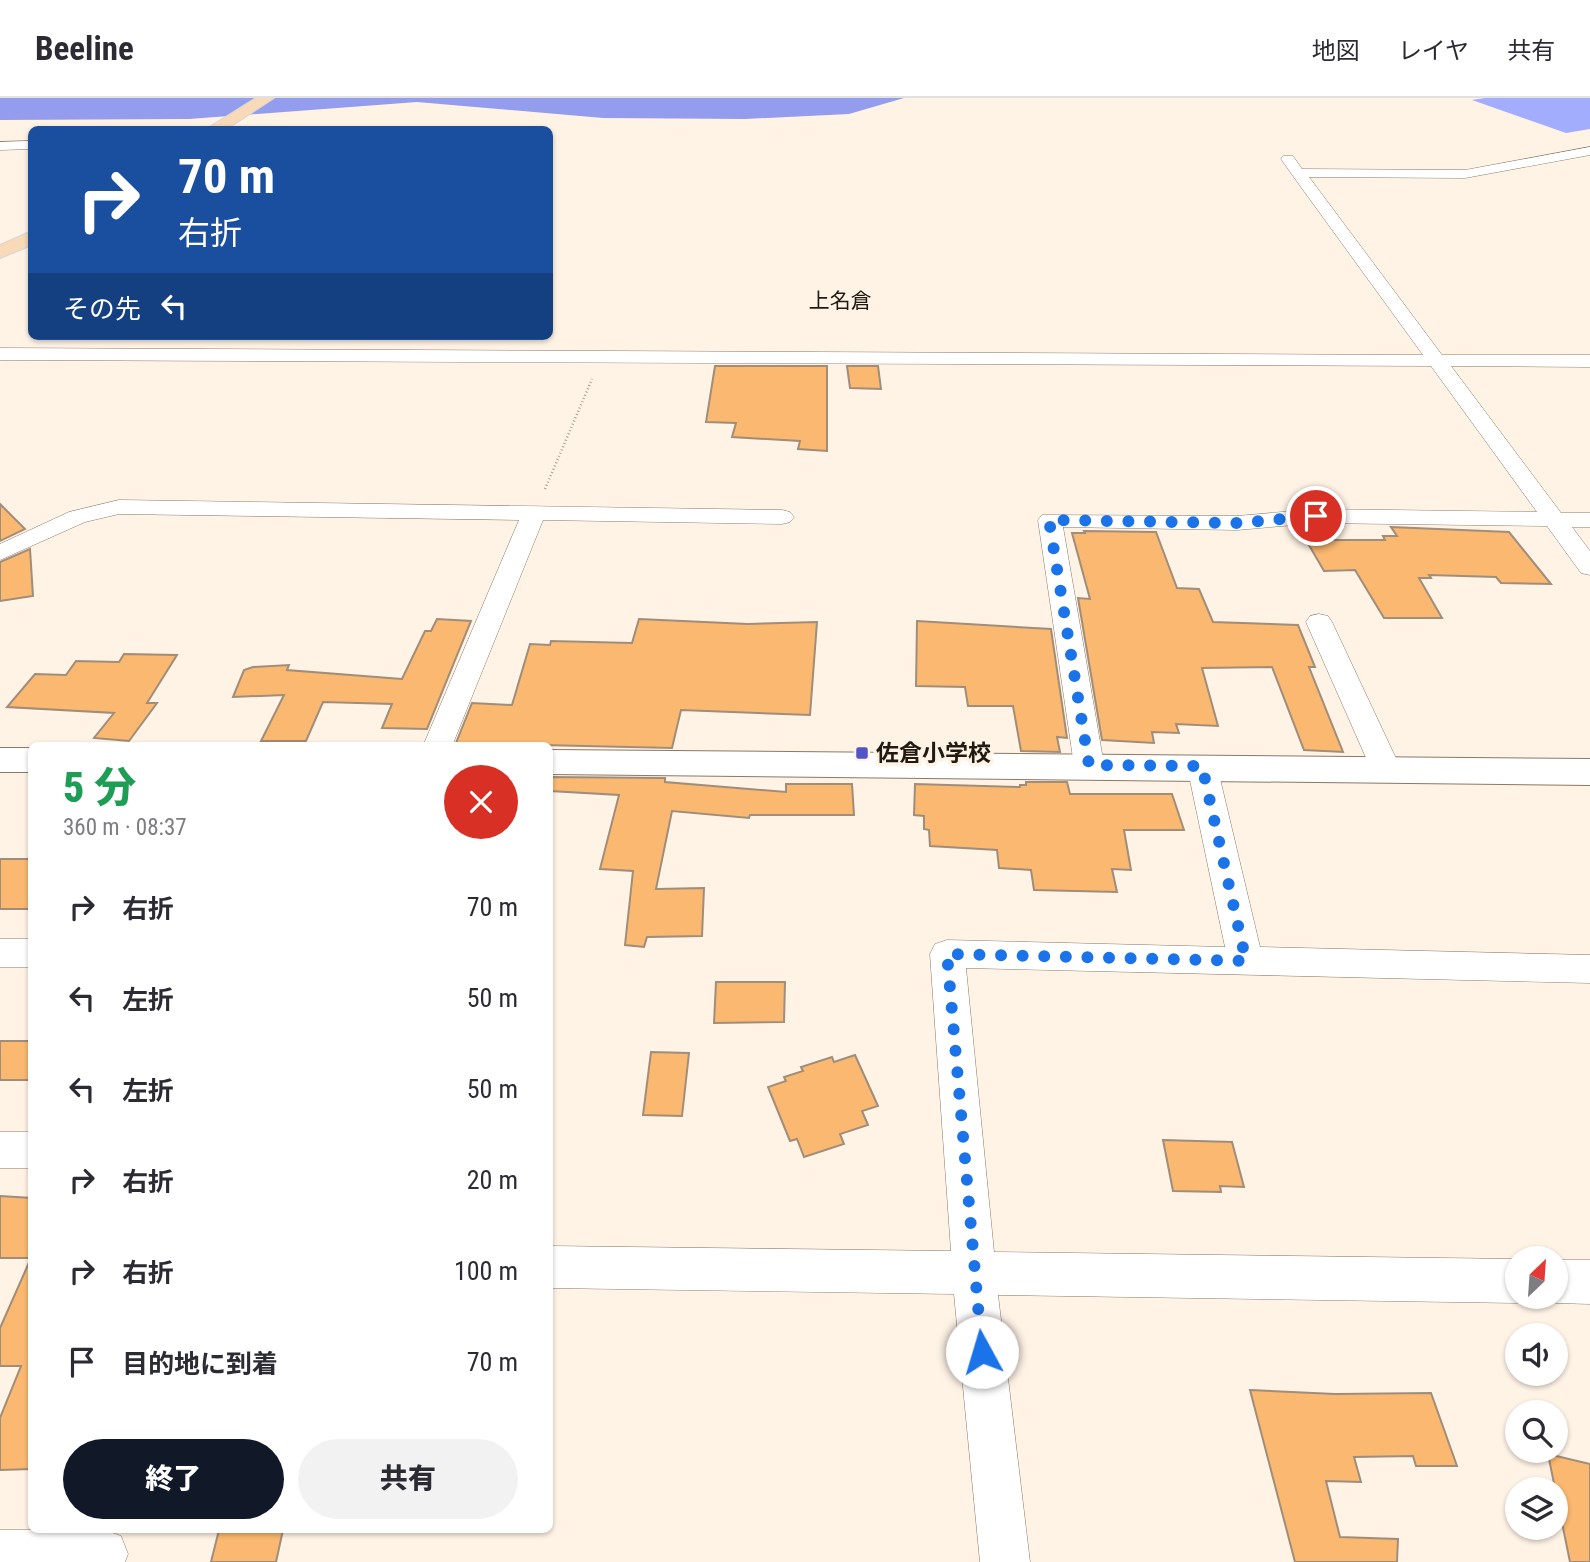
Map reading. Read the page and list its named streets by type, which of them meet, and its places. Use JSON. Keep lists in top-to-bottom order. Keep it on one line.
{"districts":["上名倉"],"places":{"transit":["佐倉小学校"]},"north":"top right","page":{"header":"Beeline","nav":["地図","レイヤ","共有"],"turn":["70 m","右折"],"then":"その先","heading":["5 分","360 m · 08:37"],"list":[{"name":"右折","value":"70 m"},{"name":"左折","value":"50 m"},{"name":"左折","value":"50 m"},{"name":"右折","value":"20 m"},{"name":"右折","value":"100 m"},{"name":"目的地に到着","value":"70 m"}],"buttons":["終了","共有"]}}
